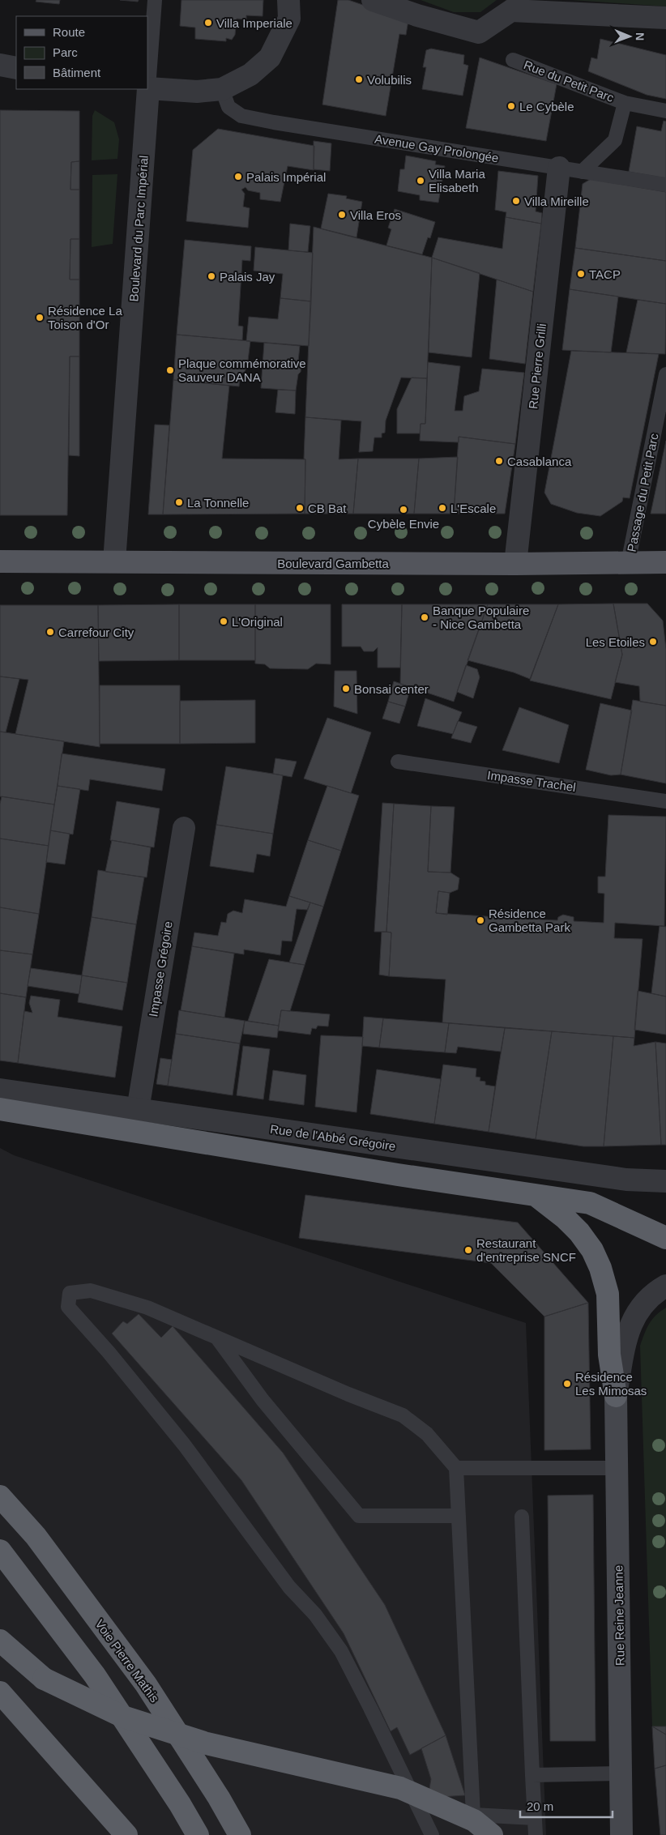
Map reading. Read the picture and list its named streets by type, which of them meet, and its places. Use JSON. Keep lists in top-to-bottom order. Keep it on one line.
{"streets":{"highway":["Voie Pierre Mathis"],"main road":["Boulevard Gambetta","Rue Reine Jeanne"],"street":["Boulevard du Parc Impérial","Rue Pierre Grilli","Impasse Grégoire","Rue de l'Abbé Grégoire"],"lane":["Rue du Petit Parc","Avenue Gay Prolongée","Passage du Petit Parc","Impasse Trachel"]},"crossings":[["Rue du Petit Parc","Avenue Gay Prolongée"],["Avenue Gay Prolongée","Rue Pierre Grilli"],["Boulevard du Parc Impérial","Boulevard Gambetta"],["Rue Pierre Grilli","Boulevard Gambetta"],["Passage du Petit Parc","Boulevard Gambetta"],["Impasse Grégoire","Rue de l'Abbé Grégoire"]],"places":["Villa Imperiale","Volubilis","Le Cybèle","Palais Impérial","Villa Maria Elisabeth","Villa Mireille","Villa Eros","TACP","Palais Jay","Résidence La Toison d'Or","Plaque commémorative Sauveur DANA","Casablanca","La Tonnelle","CB Bat","L'Escale","Cybèle Envie","Banque Populaire - Nice Gambetta","L'Original","Carrefour City","Les Etoiles","Bonsai center","Résidence Gambetta Park","Restaurant d'entreprise SNCF","Résidence Les Mimosas"],"legend":["Route","Parc","Bâtiment"],"scale_bar":"20 m","north":"right"}
